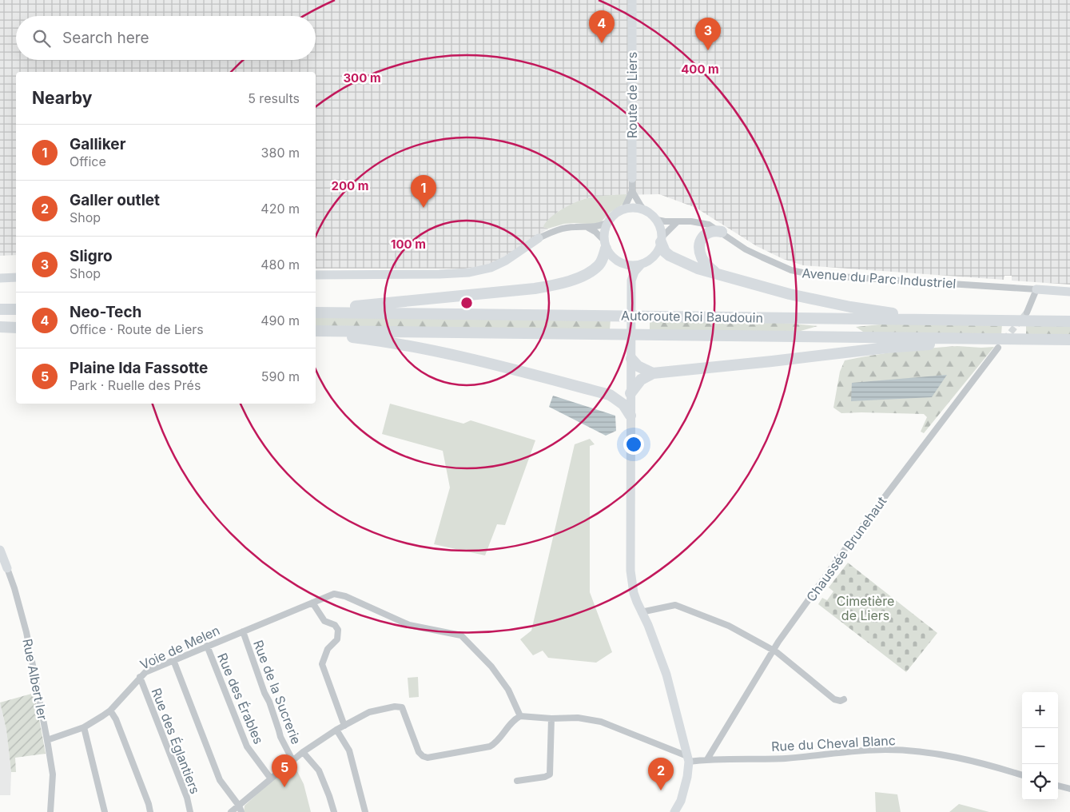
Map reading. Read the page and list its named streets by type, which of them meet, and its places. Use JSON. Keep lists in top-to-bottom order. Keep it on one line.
{"streets":{"highway":["Autoroute Roi Baudouin"],"street":["Route de Liers","Avenue du Parc Industriel","Chaussée Brunehaut","Voie de Melen","Rue Albert Ier","Rue de la Sucrerie","Rue des Érables","Rue des Églantiers","Rue du Cheval Blanc"]},"crossings":[["Route de Liers","Avenue du Parc Industriel"],["Chaussée Brunehaut","Rue du Cheval Blanc"],["Voie de Melen","Rue Albert Ier"],["Voie de Melen","Rue de la Sucrerie"],["Voie de Melen","Rue des Érables"],["Voie de Melen","Rue des Églantiers"]],"parks":["Cimetière de Liers"],"page":{"pins":["4","3","1","5","2"],"search":"Search here","heading":["Nearby","5 results"],"list":[{"mark":"1","name":"Galliker","note":"Office","value":"380 m"},{"mark":"2","name":"Galler outlet","note":"Shop","value":"420 m"},{"mark":"3","name":"Sligro","note":"Shop","value":"480 m"},{"mark":"4","name":"Neo-Tech","note":"Office · Route de Liers","value":"490 m"},{"mark":"5","name":"Plaine Ida Fassotte","note":"Park · Ruelle des Prés","value":"590 m"}],"map_buttons":["+","−"]},"rings":["400 m","300 m","200 m","100 m"]}
